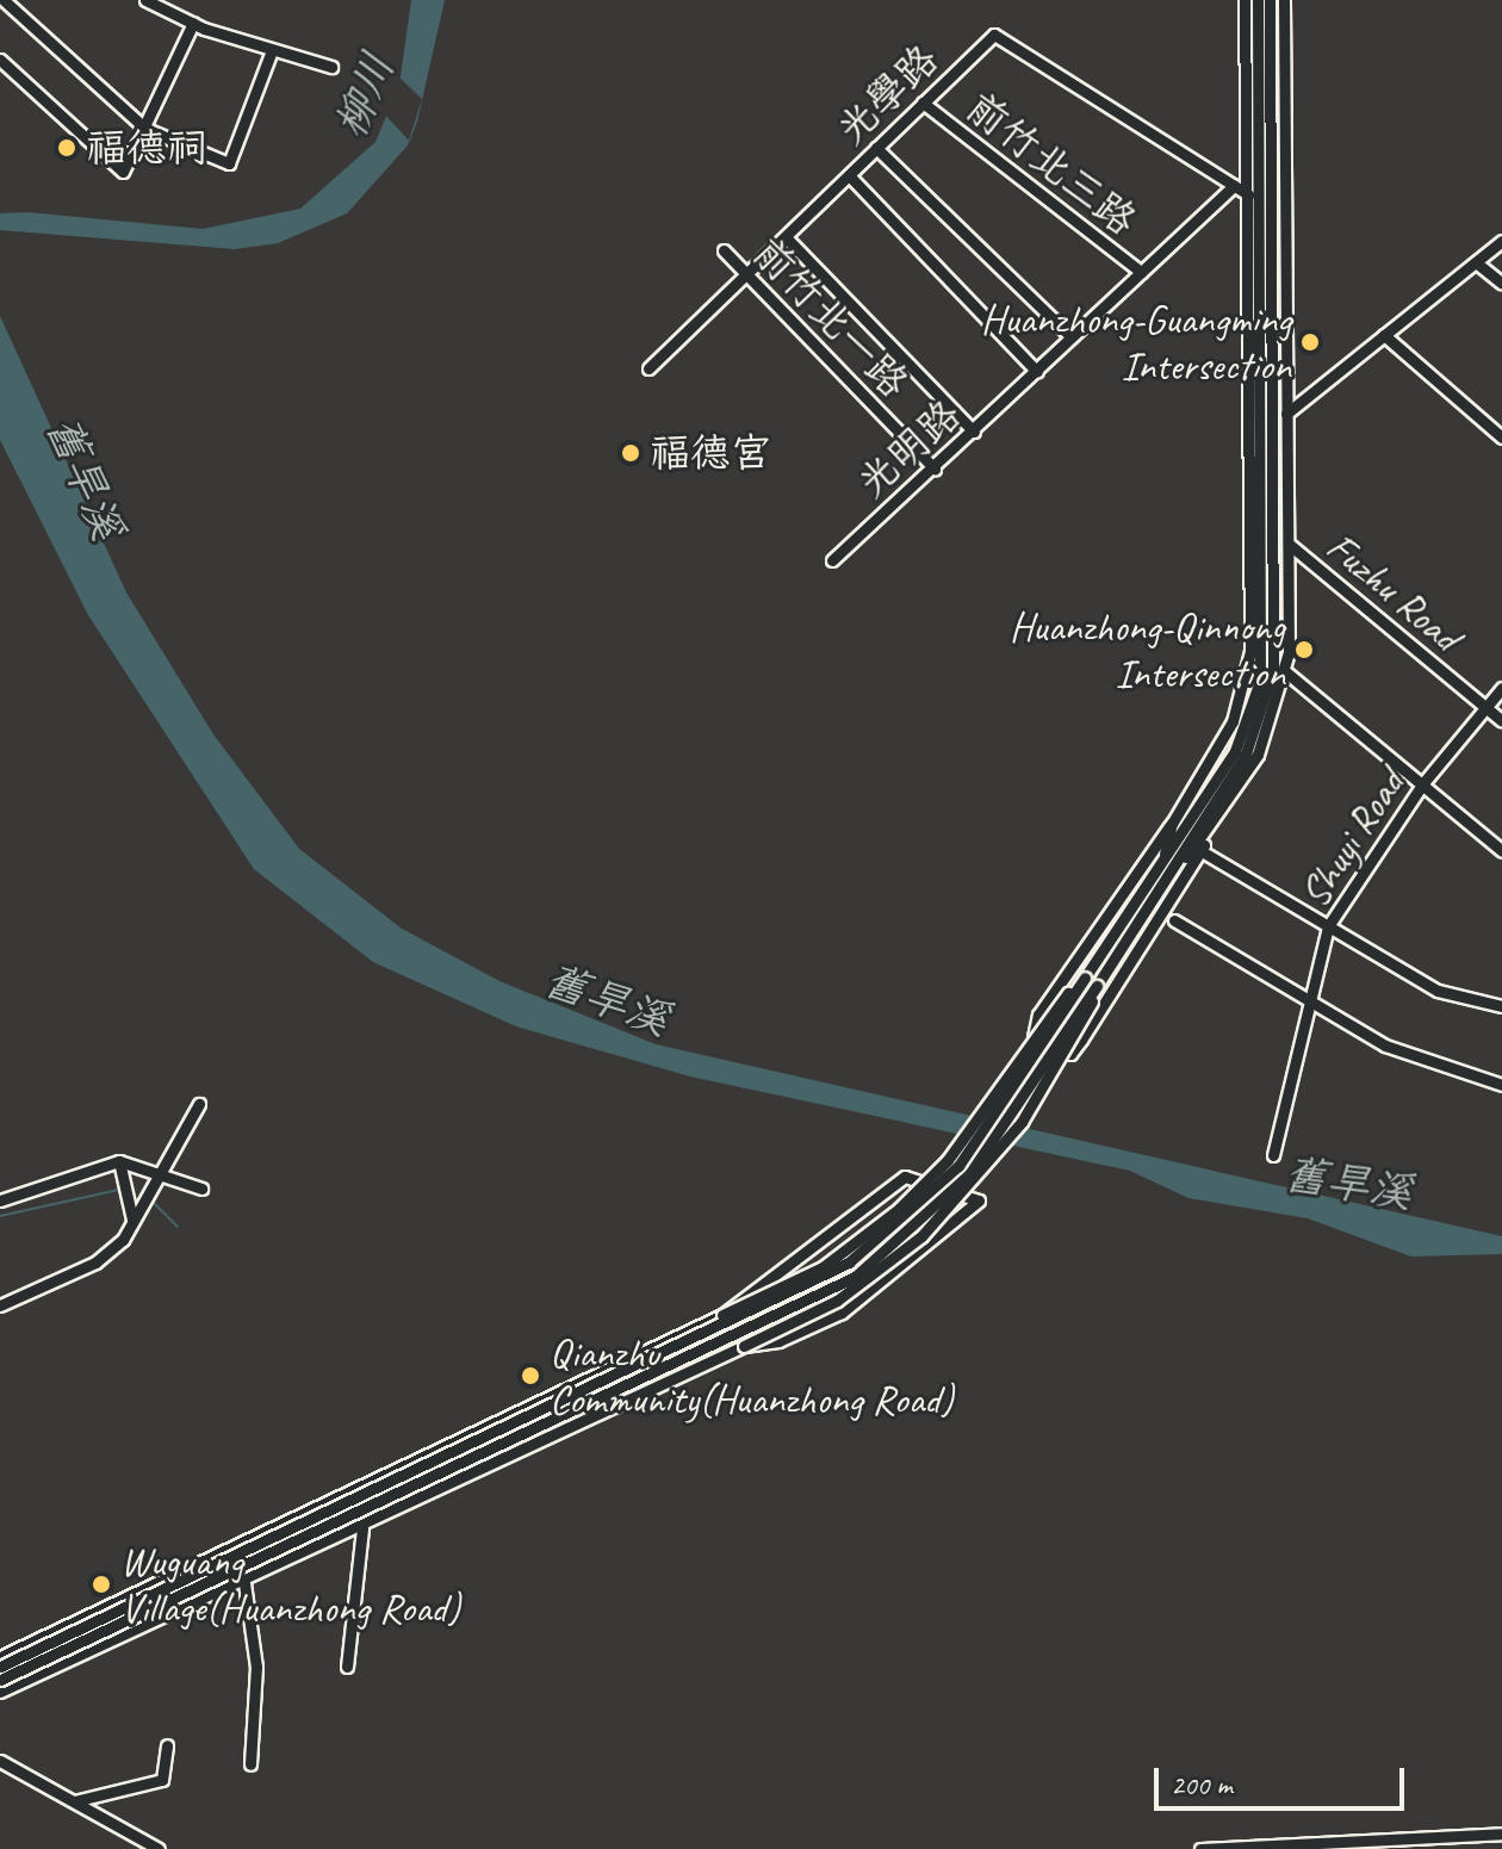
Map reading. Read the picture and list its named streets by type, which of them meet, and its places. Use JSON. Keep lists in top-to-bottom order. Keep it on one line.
{"streets":{"street":["光學路","前竹北三路","前竹北一路","光明路","Fuzhu Road","Shuyi Road"]},"crossings":[["光學路","前竹北三路"],["光學路","前竹北一路"],["光學路","光明路"],["前竹北三路","光明路"],["前竹北一路","光明路"],["Fuzhu Road","Shuyi Road"]],"water":["柳川","舊旱溪"],"places":["福德祠","Huanzhong-Guangming Intersection","福德宮","Huanzhong-Qinnong Intersection","Qianzhu Community(Huanzhong Road)","Wuguang Village(Huanzhong Road)"],"scale_bar":"200 m"}
